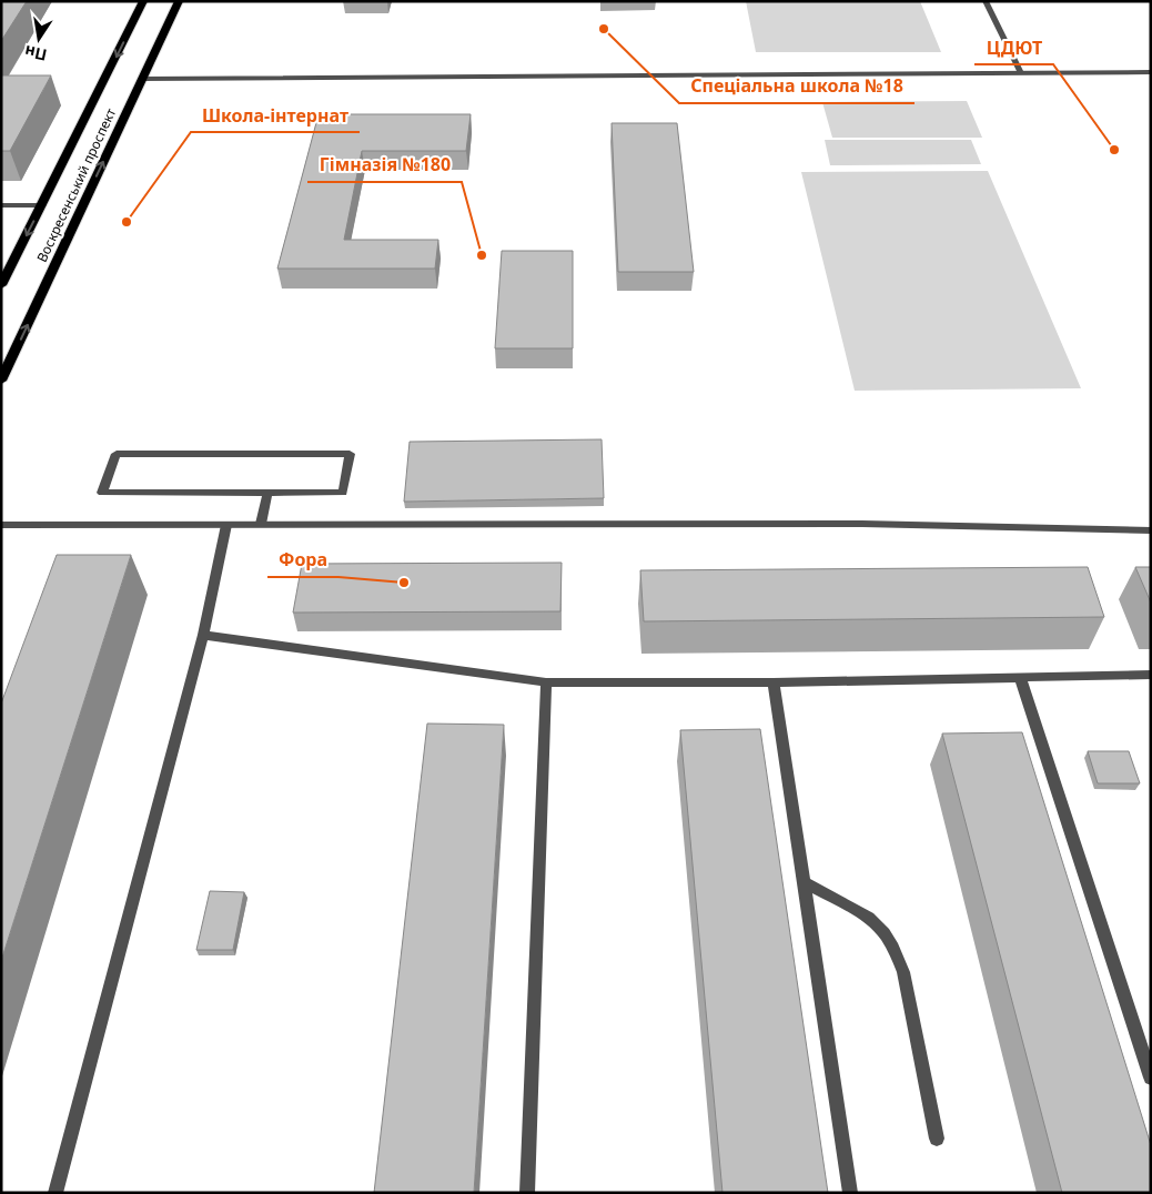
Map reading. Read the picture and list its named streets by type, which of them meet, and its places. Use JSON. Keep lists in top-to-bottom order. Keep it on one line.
{"streets":{"main road":["Воскресенський проспект"]},"places":["Спеціальна школа №18","ЦДЮТ","Школа-інтернат","Гімназія №180","Фора"],"north":"bottom"}
